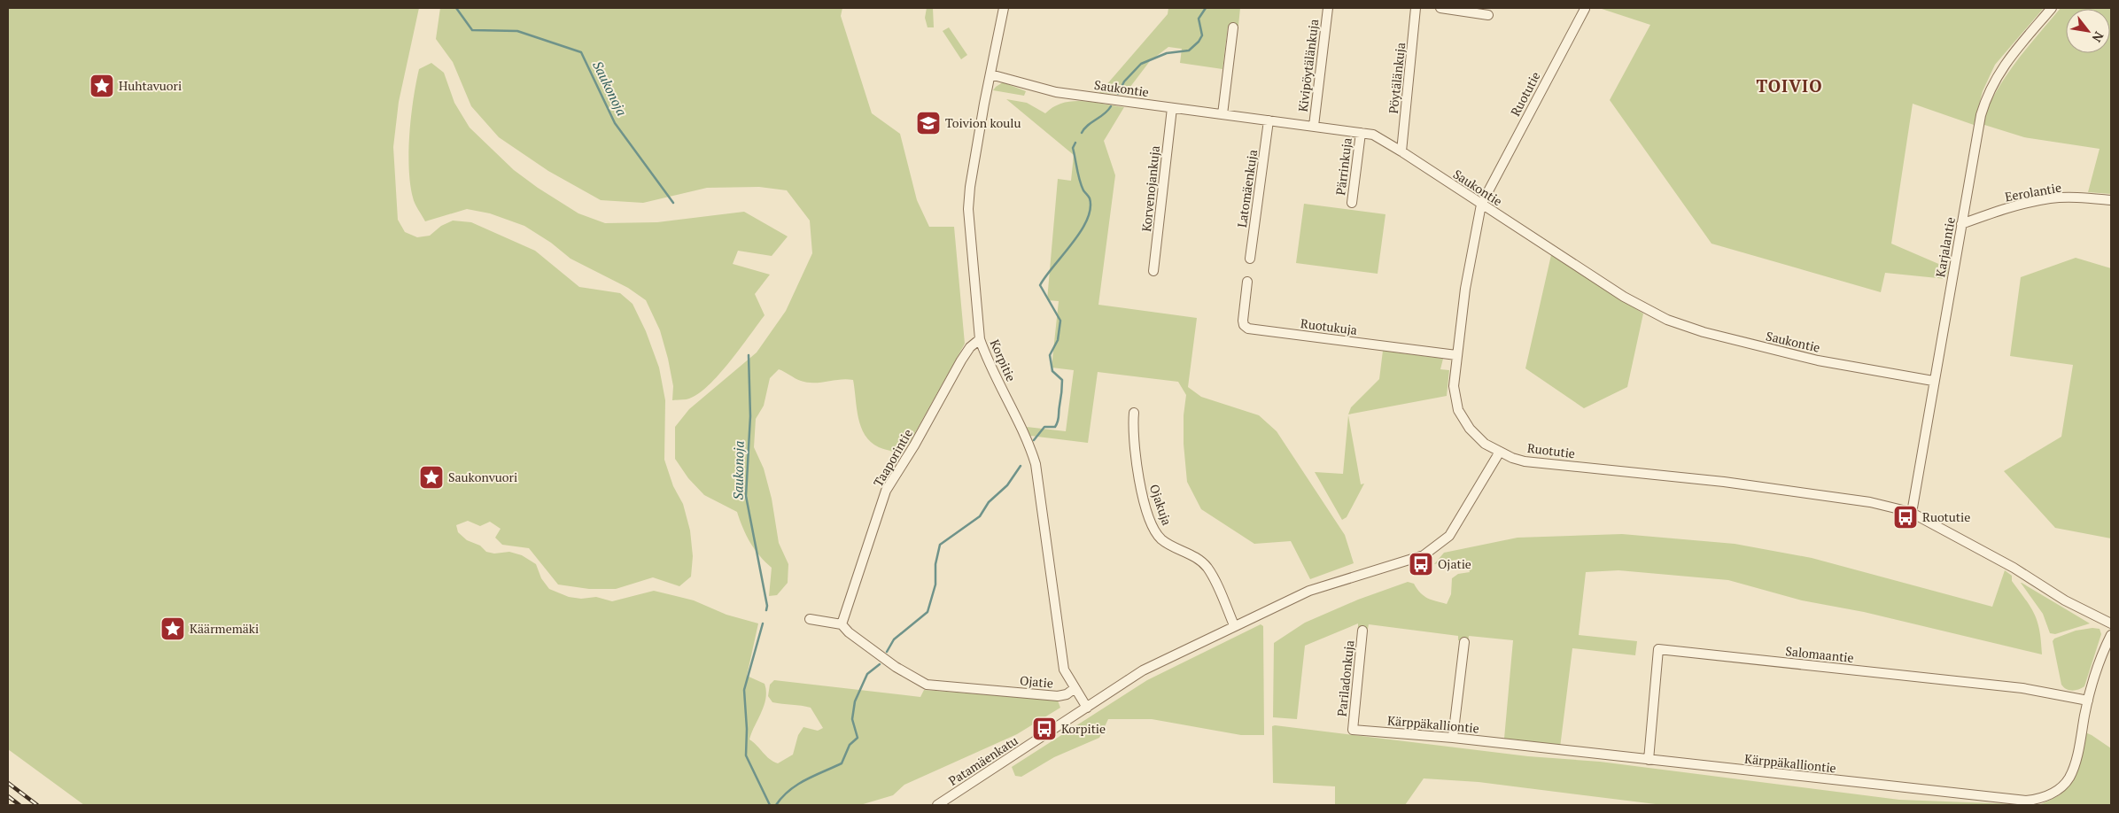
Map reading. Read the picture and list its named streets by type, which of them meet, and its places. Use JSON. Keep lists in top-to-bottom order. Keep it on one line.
{"streets":{"street":["Kivipöytälänkuja","Pöytälänkuja","Saukontie","Ruotutie","Pärrinkuja","Korvenojankuja","Latomäenkuja","Eerolantie","Karjalantie","Ruotukuja","Korpitie","Taaporintie","Ojakuja","Salomaantie","Pariladonkuja","Ojatie","Kärppäkalliontie","Patamäenkatu"]},"crossings":[["Kivipöytälänkuja","Saukontie"],["Pöytälänkuja","Saukontie"],["Saukontie","Ruotutie"],["Saukontie","Pärrinkuja"],["Saukontie","Korvenojankuja"],["Saukontie","Latomäenkuja"],["Saukontie","Karjalantie"],["Saukontie","Korpitie"],["Ruotutie","Karjalantie"],["Ruotutie","Ruotukuja"],["Eerolantie","Karjalantie"],["Korpitie","Taaporintie"],["Korpitie","Ojatie"],["Taaporintie","Ojatie"],["Salomaantie","Kärppäkalliontie"],["Pariladonkuja","Kärppäkalliontie"]],"districts":["TOIVIO"],"water":["Saukonoja"],"places":{"place":["Huhtavuori","Saukonvuori","Käärmemäki"],"school or university":["Toivion koulu"],"bus stop":["Ruotutie","Ojatie","Korpitie"]},"north":"bottom right"}
